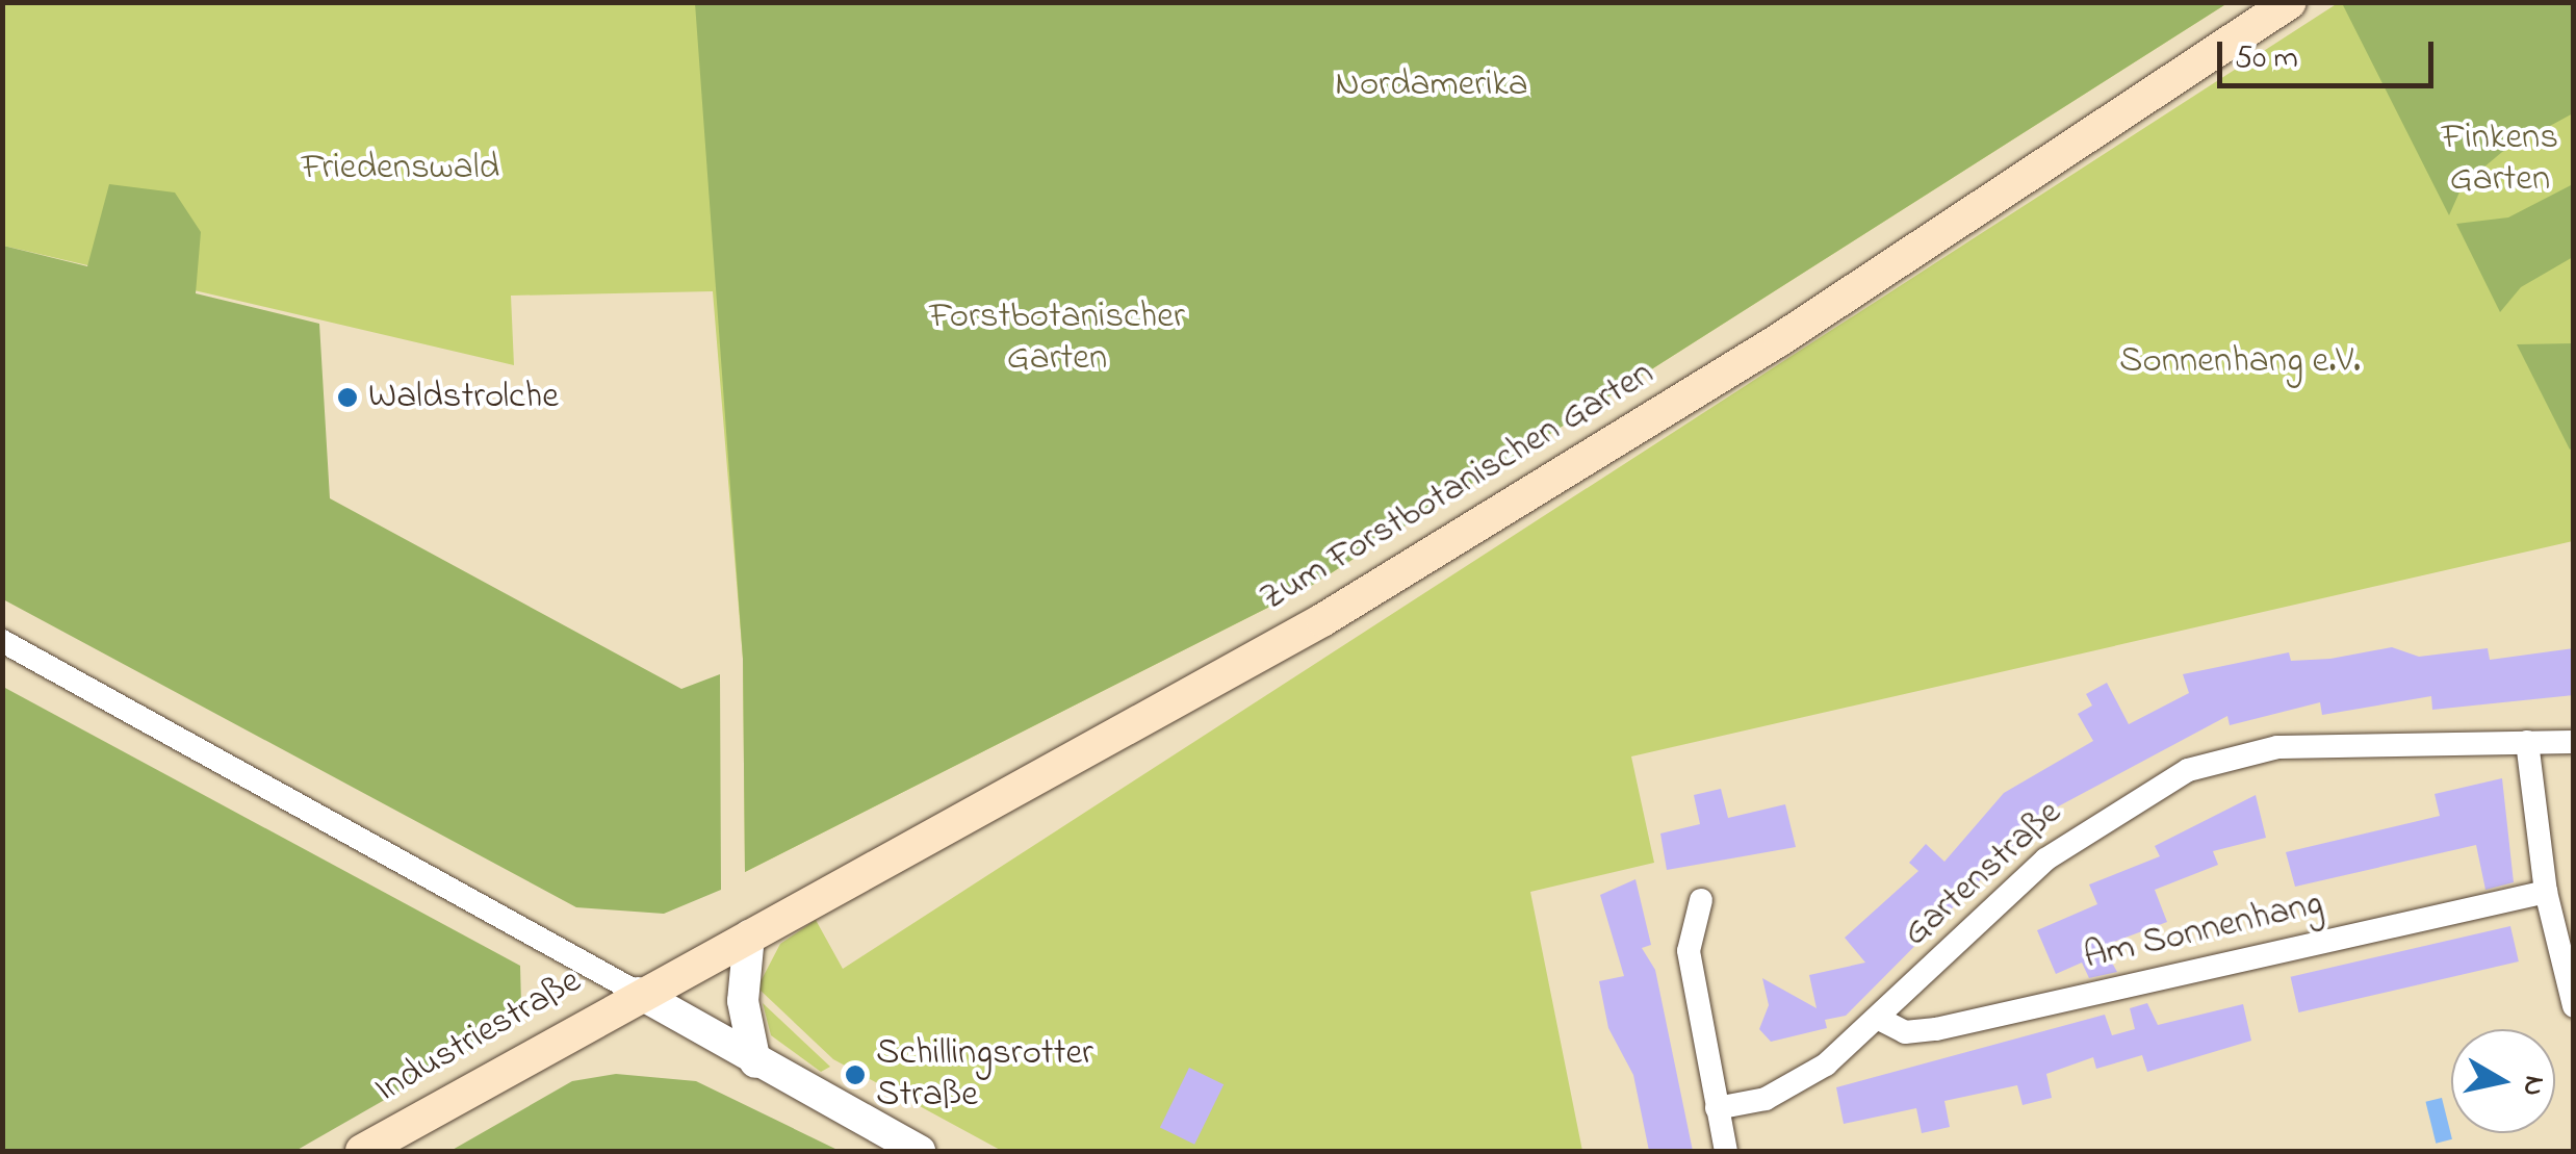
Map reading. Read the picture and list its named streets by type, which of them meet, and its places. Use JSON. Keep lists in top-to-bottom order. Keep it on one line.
{"streets":{"main road":["Zum Forstbotanischen Garten","Industriestraße"],"street":["Gartenstraße","Am Sonnenhang"]},"crossings":[["Zum Forstbotanischen Garten","Industriestraße"],["Gartenstraße","Am Sonnenhang"]],"parks":["Nordamerika","Finkens Garten","Friedenswald","Forstbotanischer Garten","Sonnenhang e.V."],"places":["Waldstrolche","Schillingsrotter Straße"],"scale_bar":"50 m","north":"right"}
